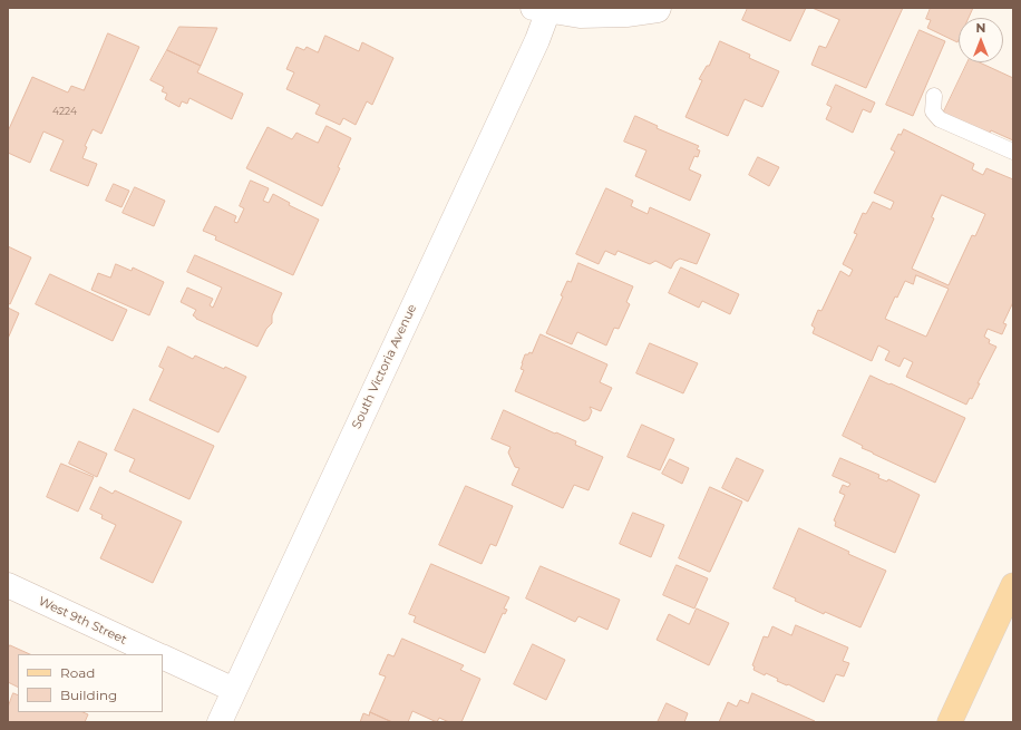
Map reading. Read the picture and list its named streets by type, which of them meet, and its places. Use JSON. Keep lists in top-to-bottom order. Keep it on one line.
{"streets":{"street":["South Victoria Avenue","West 9th Street"]},"house_numbers":["4224"],"legend":["Road","Building"],"north":"top"}
